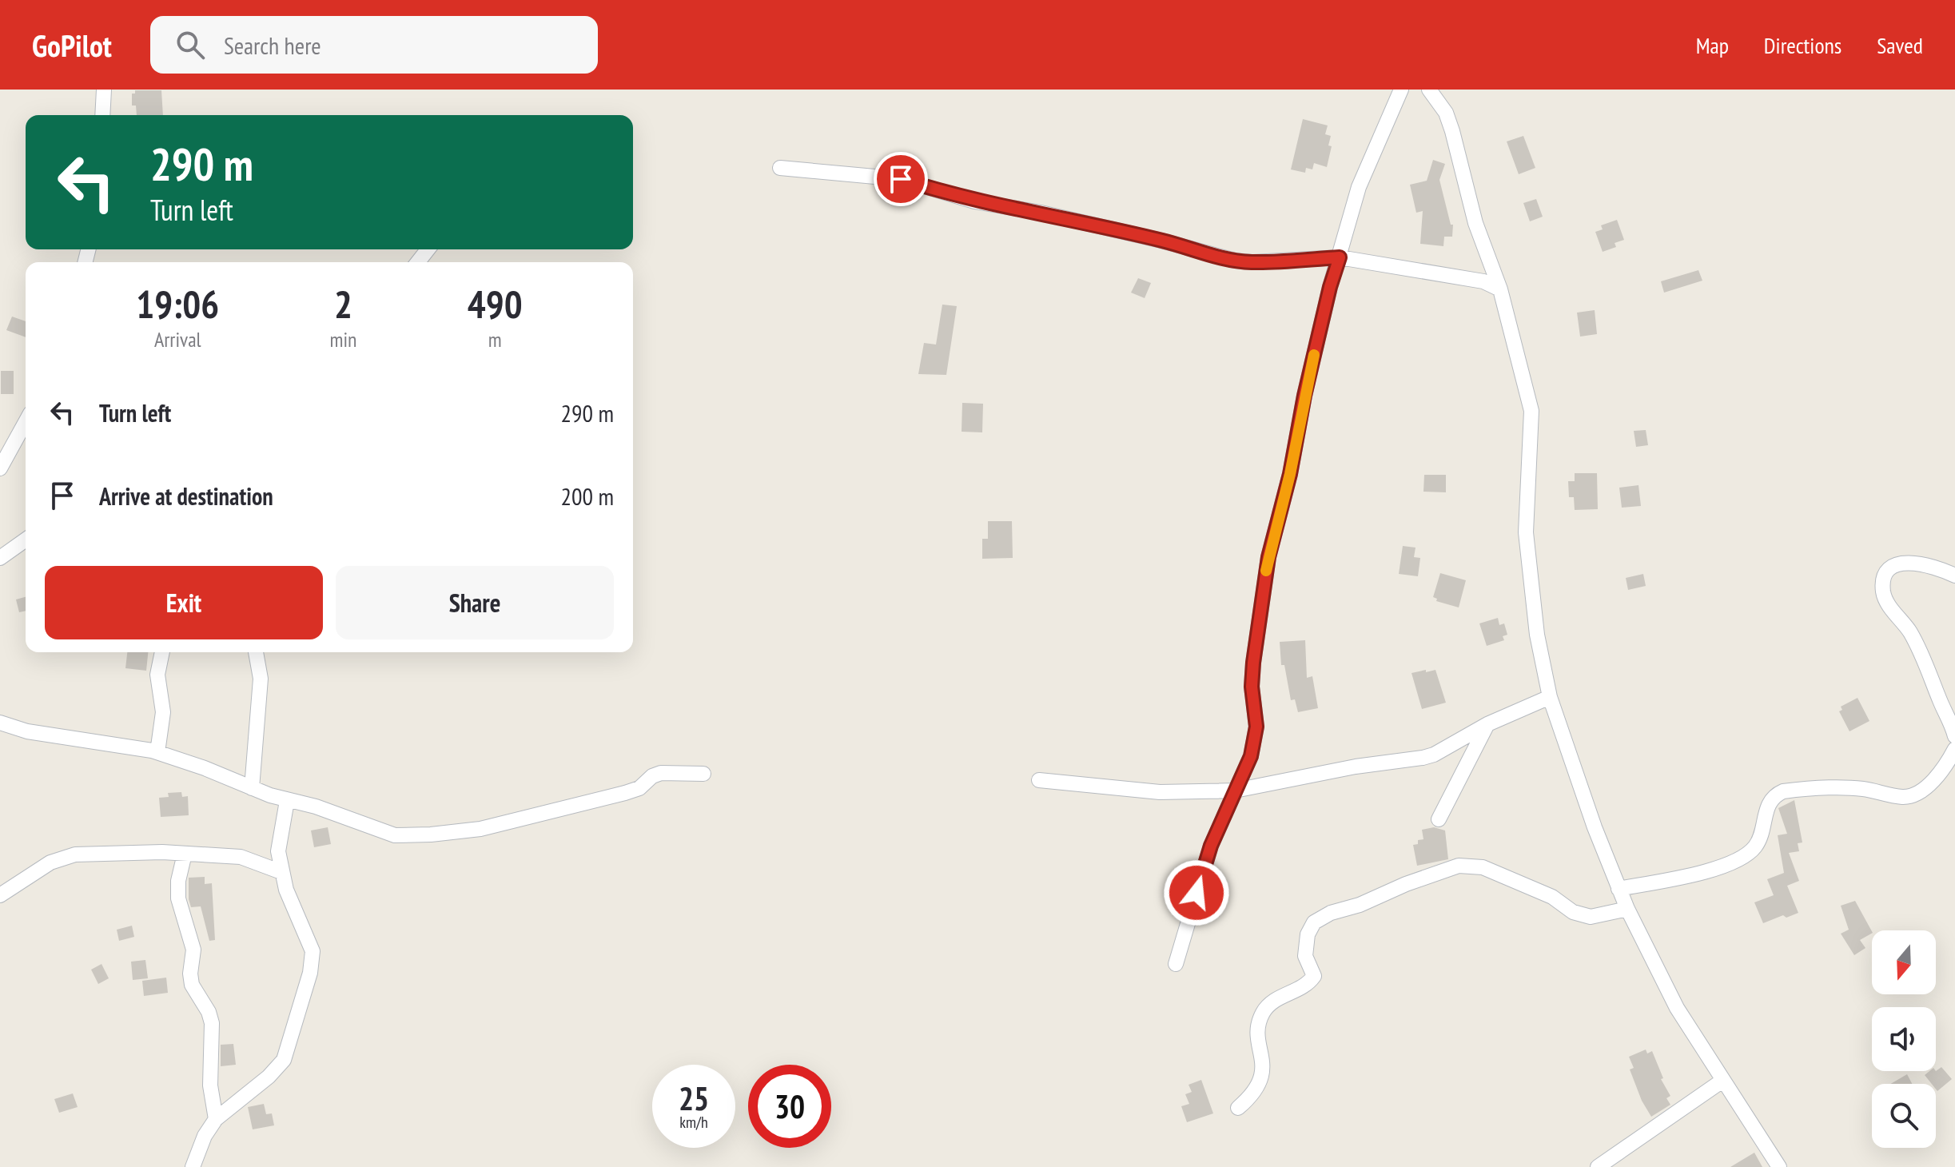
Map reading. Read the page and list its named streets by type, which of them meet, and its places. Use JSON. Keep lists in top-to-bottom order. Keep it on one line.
{"north":"bottom","page":{"header":"GoPilot","search":"Search here","nav":["Map","Directions","Saved"],"turn":["290 m","Turn left"],"eta":["19:06","Arrival","2","min","490","m"],"list":[{"name":"Turn left","value":"290 m"},{"name":"Arrive at destination","value":"200 m"}],"buttons":["Exit","Share"],"speed":"25 km/h","limit":"30"}}
